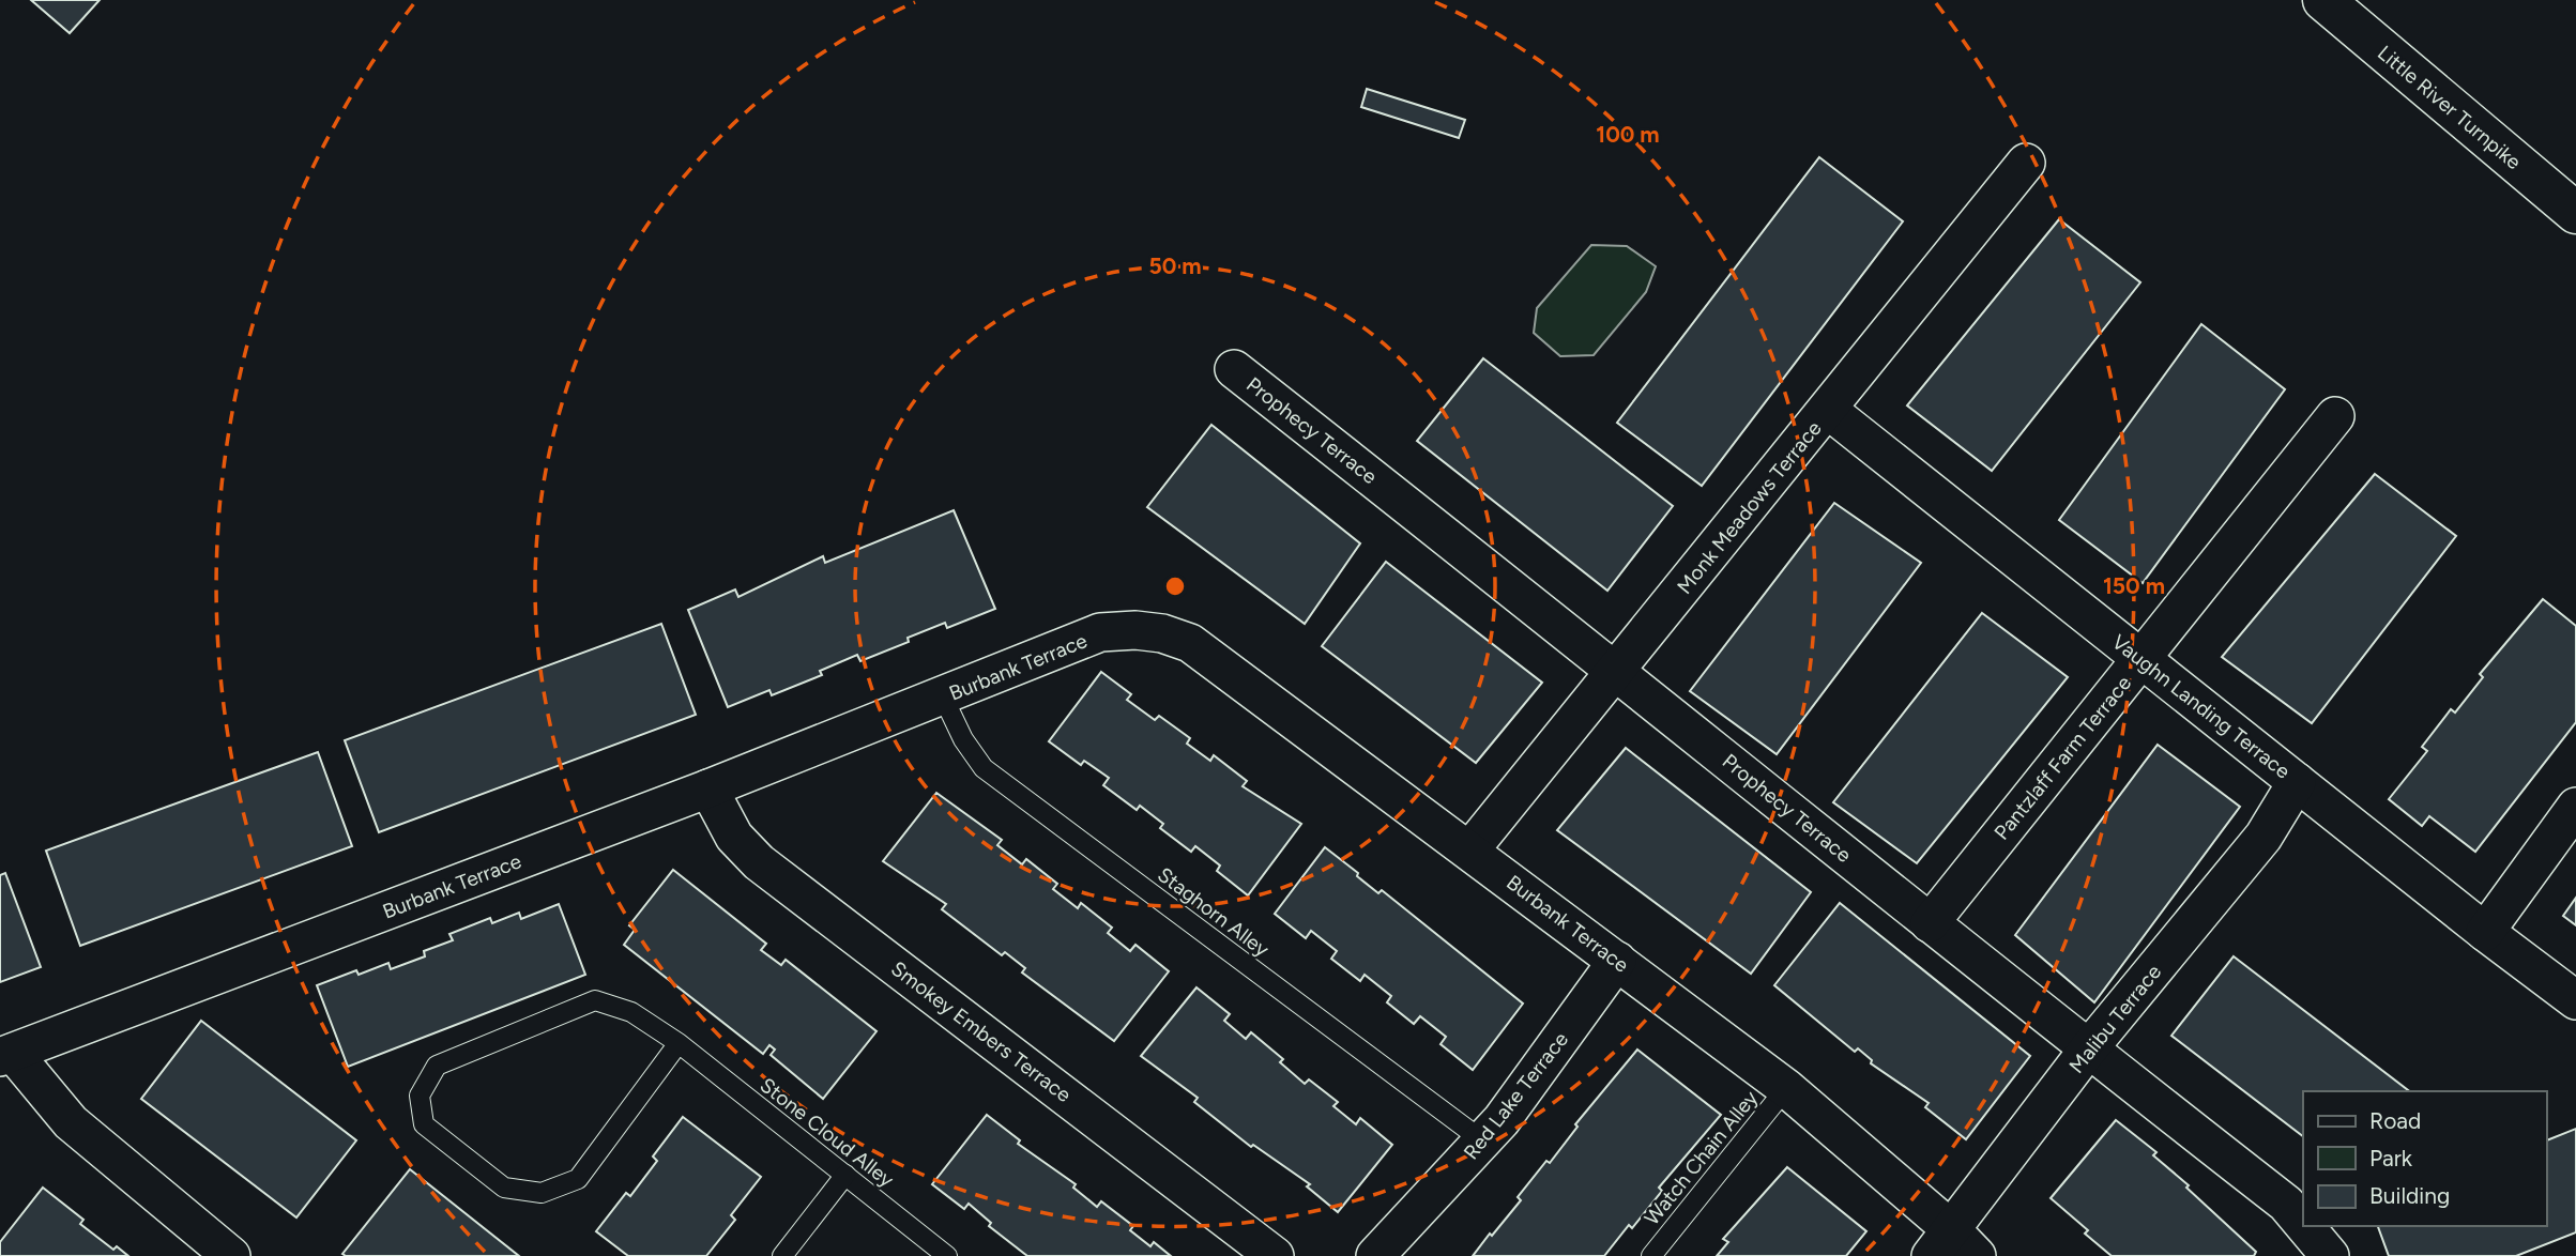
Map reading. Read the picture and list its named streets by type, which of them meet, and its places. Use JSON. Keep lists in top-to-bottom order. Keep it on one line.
{"streets":{"highway":["Little River Turnpike"],"street":["Prophecy Terrace","Monk Meadows Terrace","Burbank Terrace","Vaughn Landing Terrace","Pantzlaff Farm Terrace","Malibu Terrace","Smokey Embers Terrace","Red Lake Terrace"],"lane":["Staghorn Alley","Stone Cloud Alley","Watch Chain Alley"]},"crossings":[["Prophecy Terrace","Monk Meadows Terrace"],["Prophecy Terrace","Pantzlaff Farm Terrace"],["Prophecy Terrace","Malibu Terrace"],["Monk Meadows Terrace","Burbank Terrace"],["Monk Meadows Terrace","Vaughn Landing Terrace"],["Burbank Terrace","Staghorn Alley"],["Burbank Terrace","Malibu Terrace"],["Burbank Terrace","Smokey Embers Terrace"],["Burbank Terrace","Red Lake Terrace"],["Burbank Terrace","Watch Chain Alley"],["Vaughn Landing Terrace","Pantzlaff Farm Terrace"],["Vaughn Landing Terrace","Malibu Terrace"],["Staghorn Alley","Red Lake Terrace"]],"legend":["Road","Park","Building"],"rings":["100 m","50 m","150 m"]}
